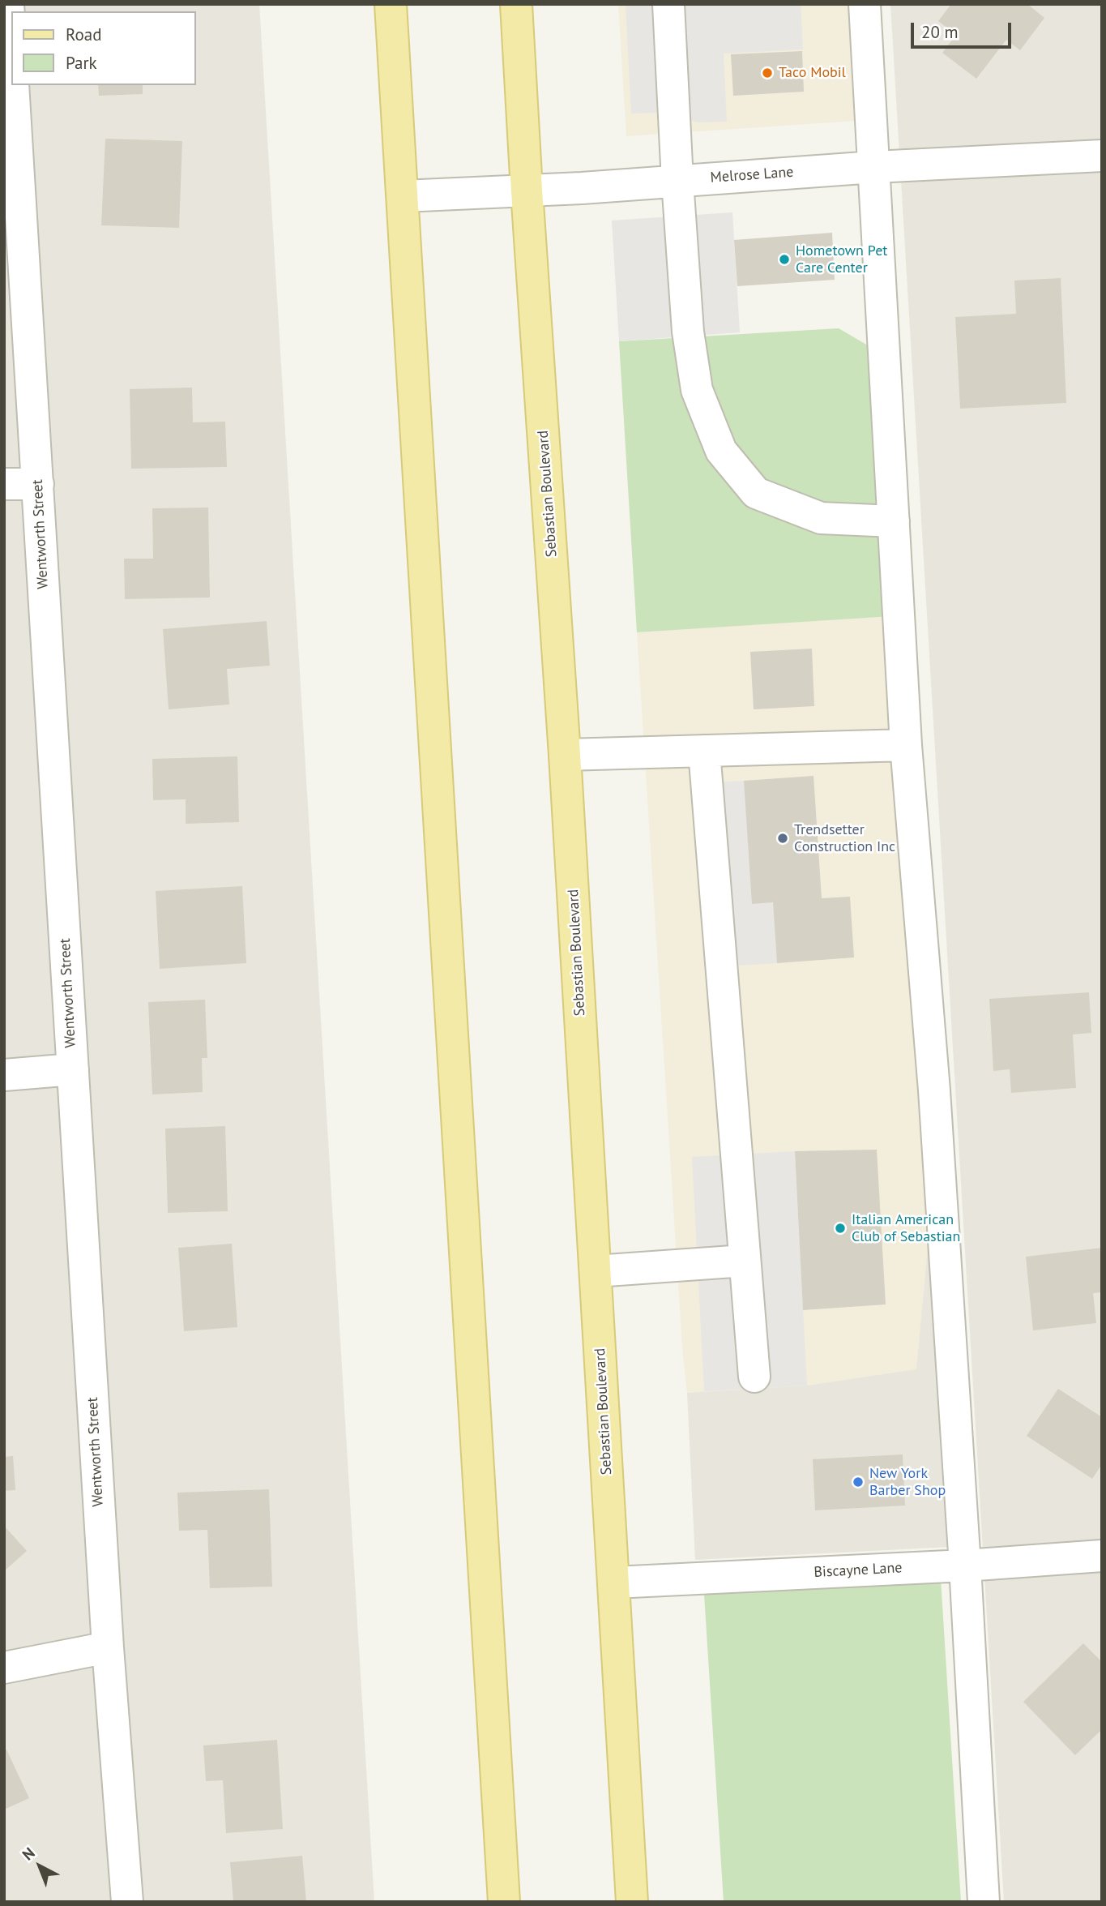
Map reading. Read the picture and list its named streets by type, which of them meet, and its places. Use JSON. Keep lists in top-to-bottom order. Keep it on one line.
{"streets":{"main road":["Sebastian Boulevard"],"street":["Melrose Lane","Wentworth Street","Biscayne Lane"]},"crossings":[["Melrose Lane","Sebastian Boulevard"],["Sebastian Boulevard","Biscayne Lane"]],"places":["Taco Mobil","Hometown Pet Care Center","Trendsetter Construction Inc","Italian American Club of Sebastian","New York Barber Shop"],"legend":["Road","Park"],"scale_bar":"20 m","north":"top left"}
